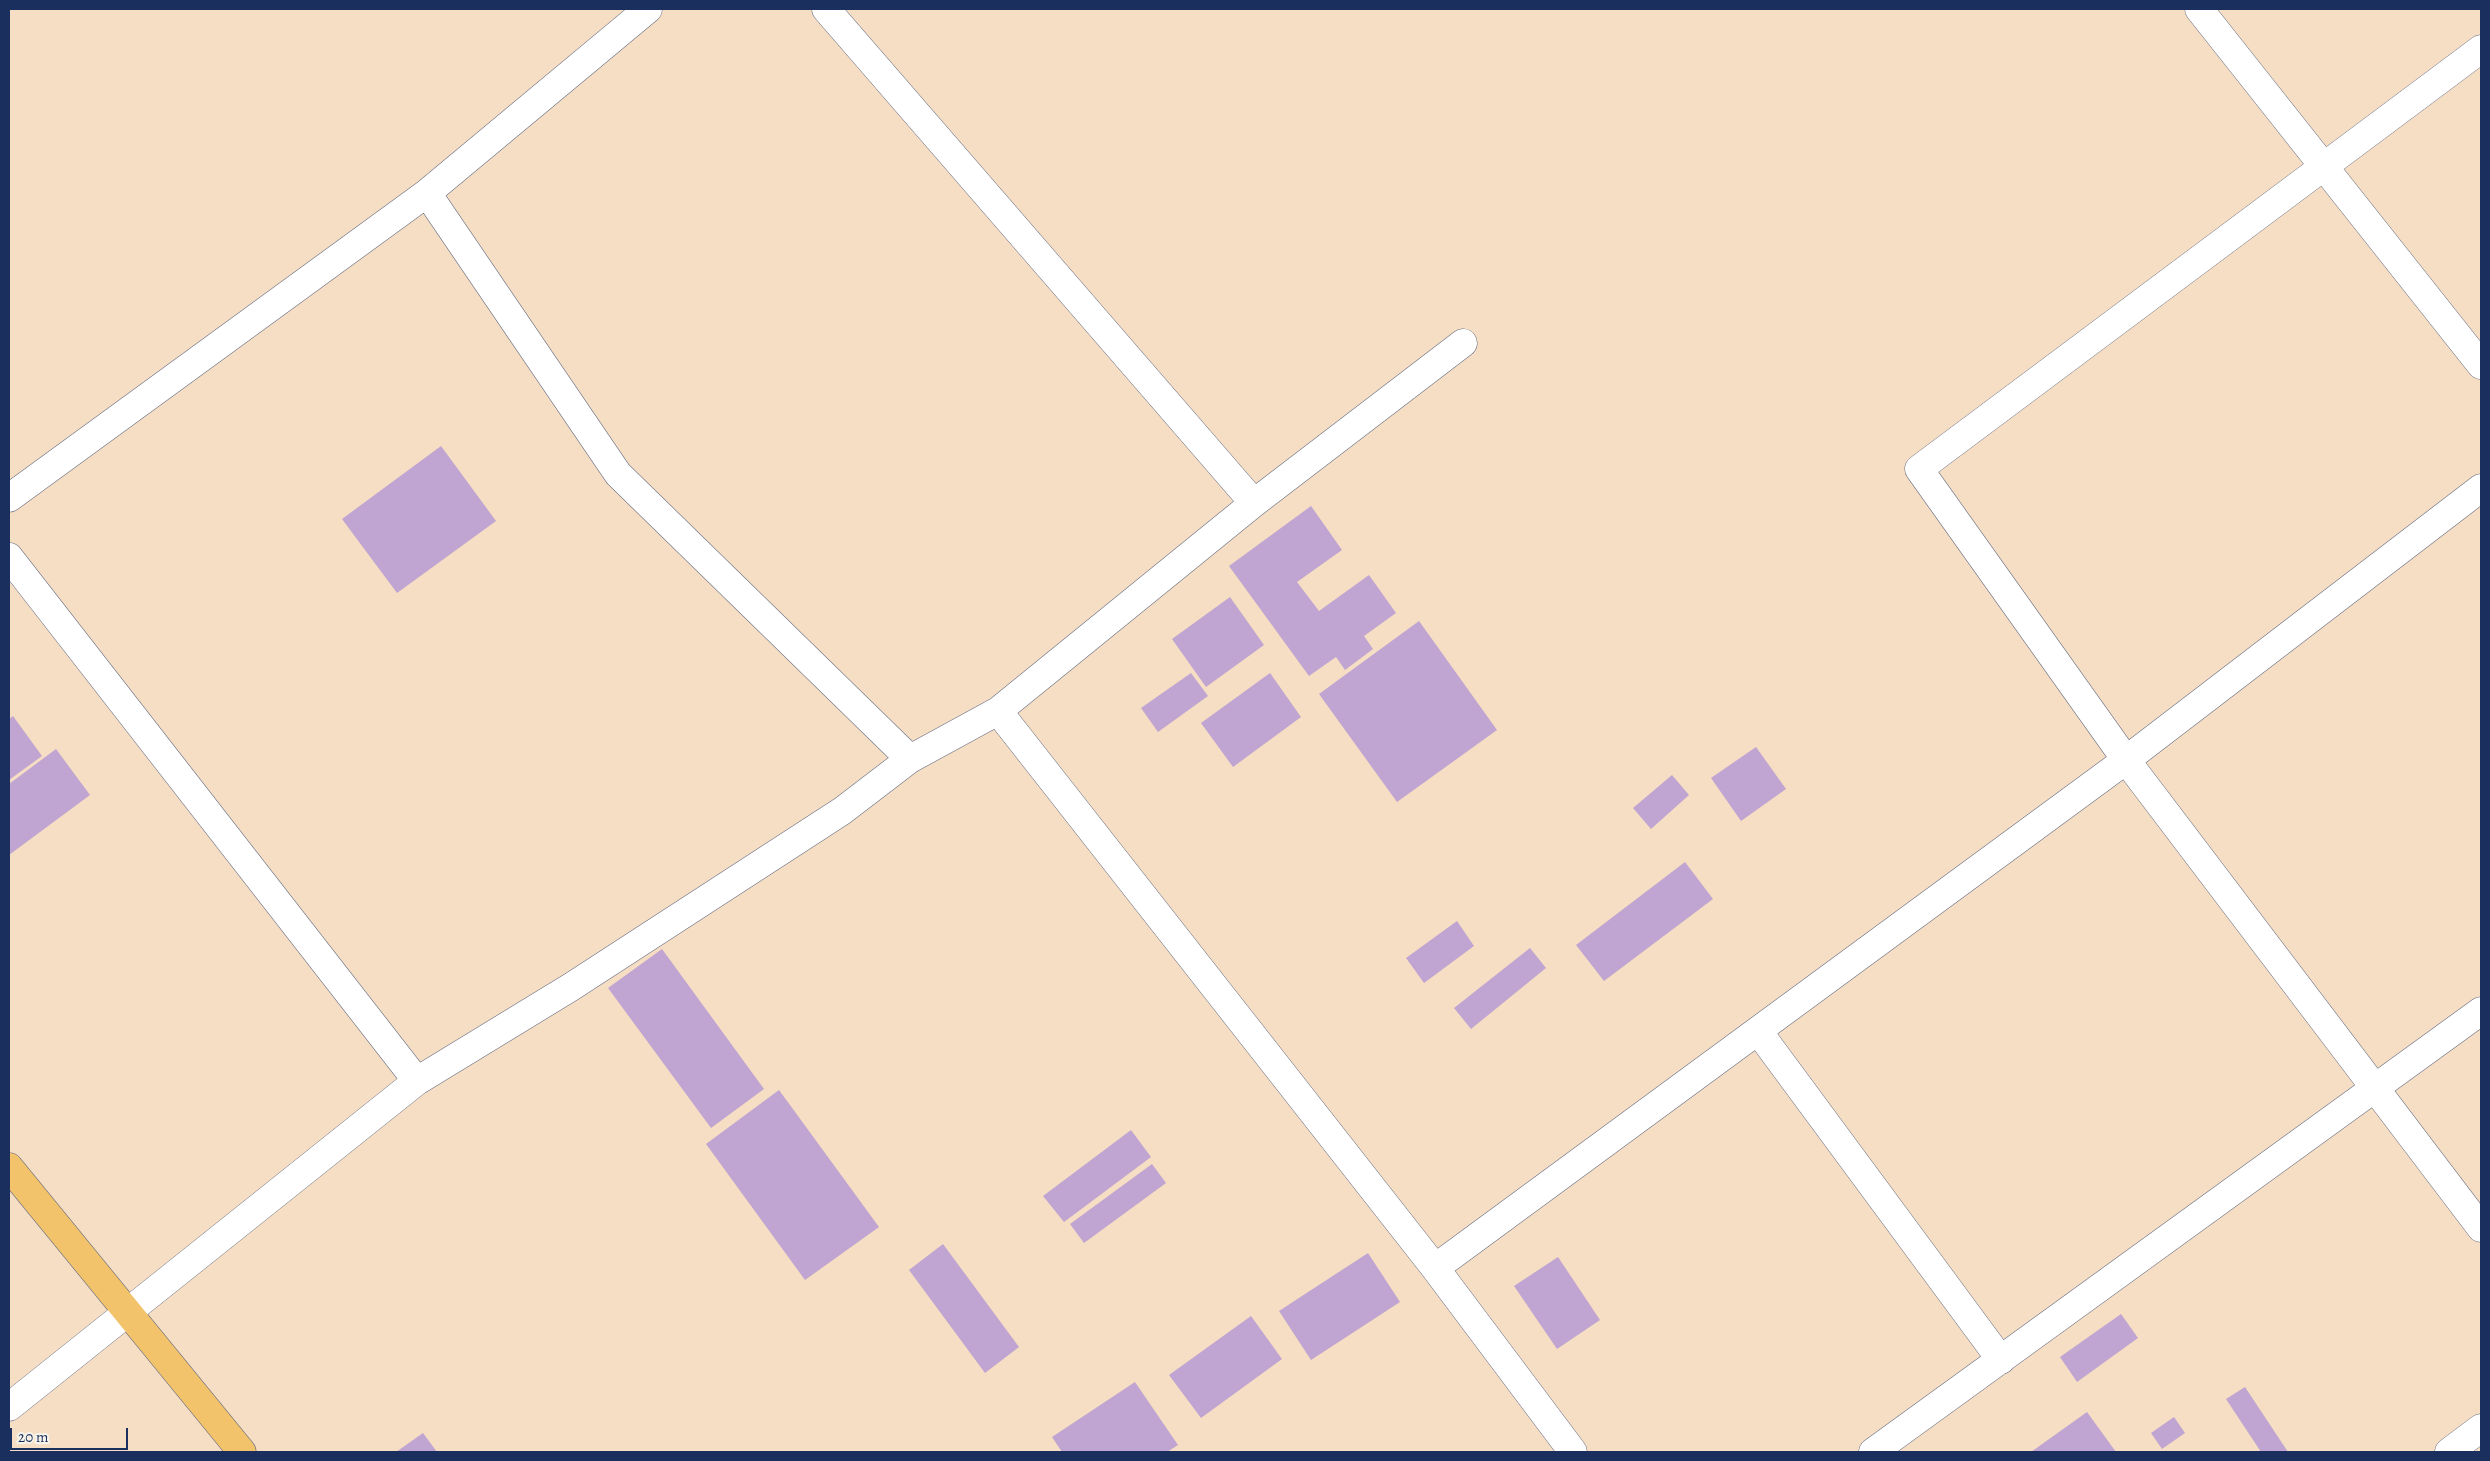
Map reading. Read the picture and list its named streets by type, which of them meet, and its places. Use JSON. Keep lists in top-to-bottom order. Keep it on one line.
{"scale_bar":"20 m"}
